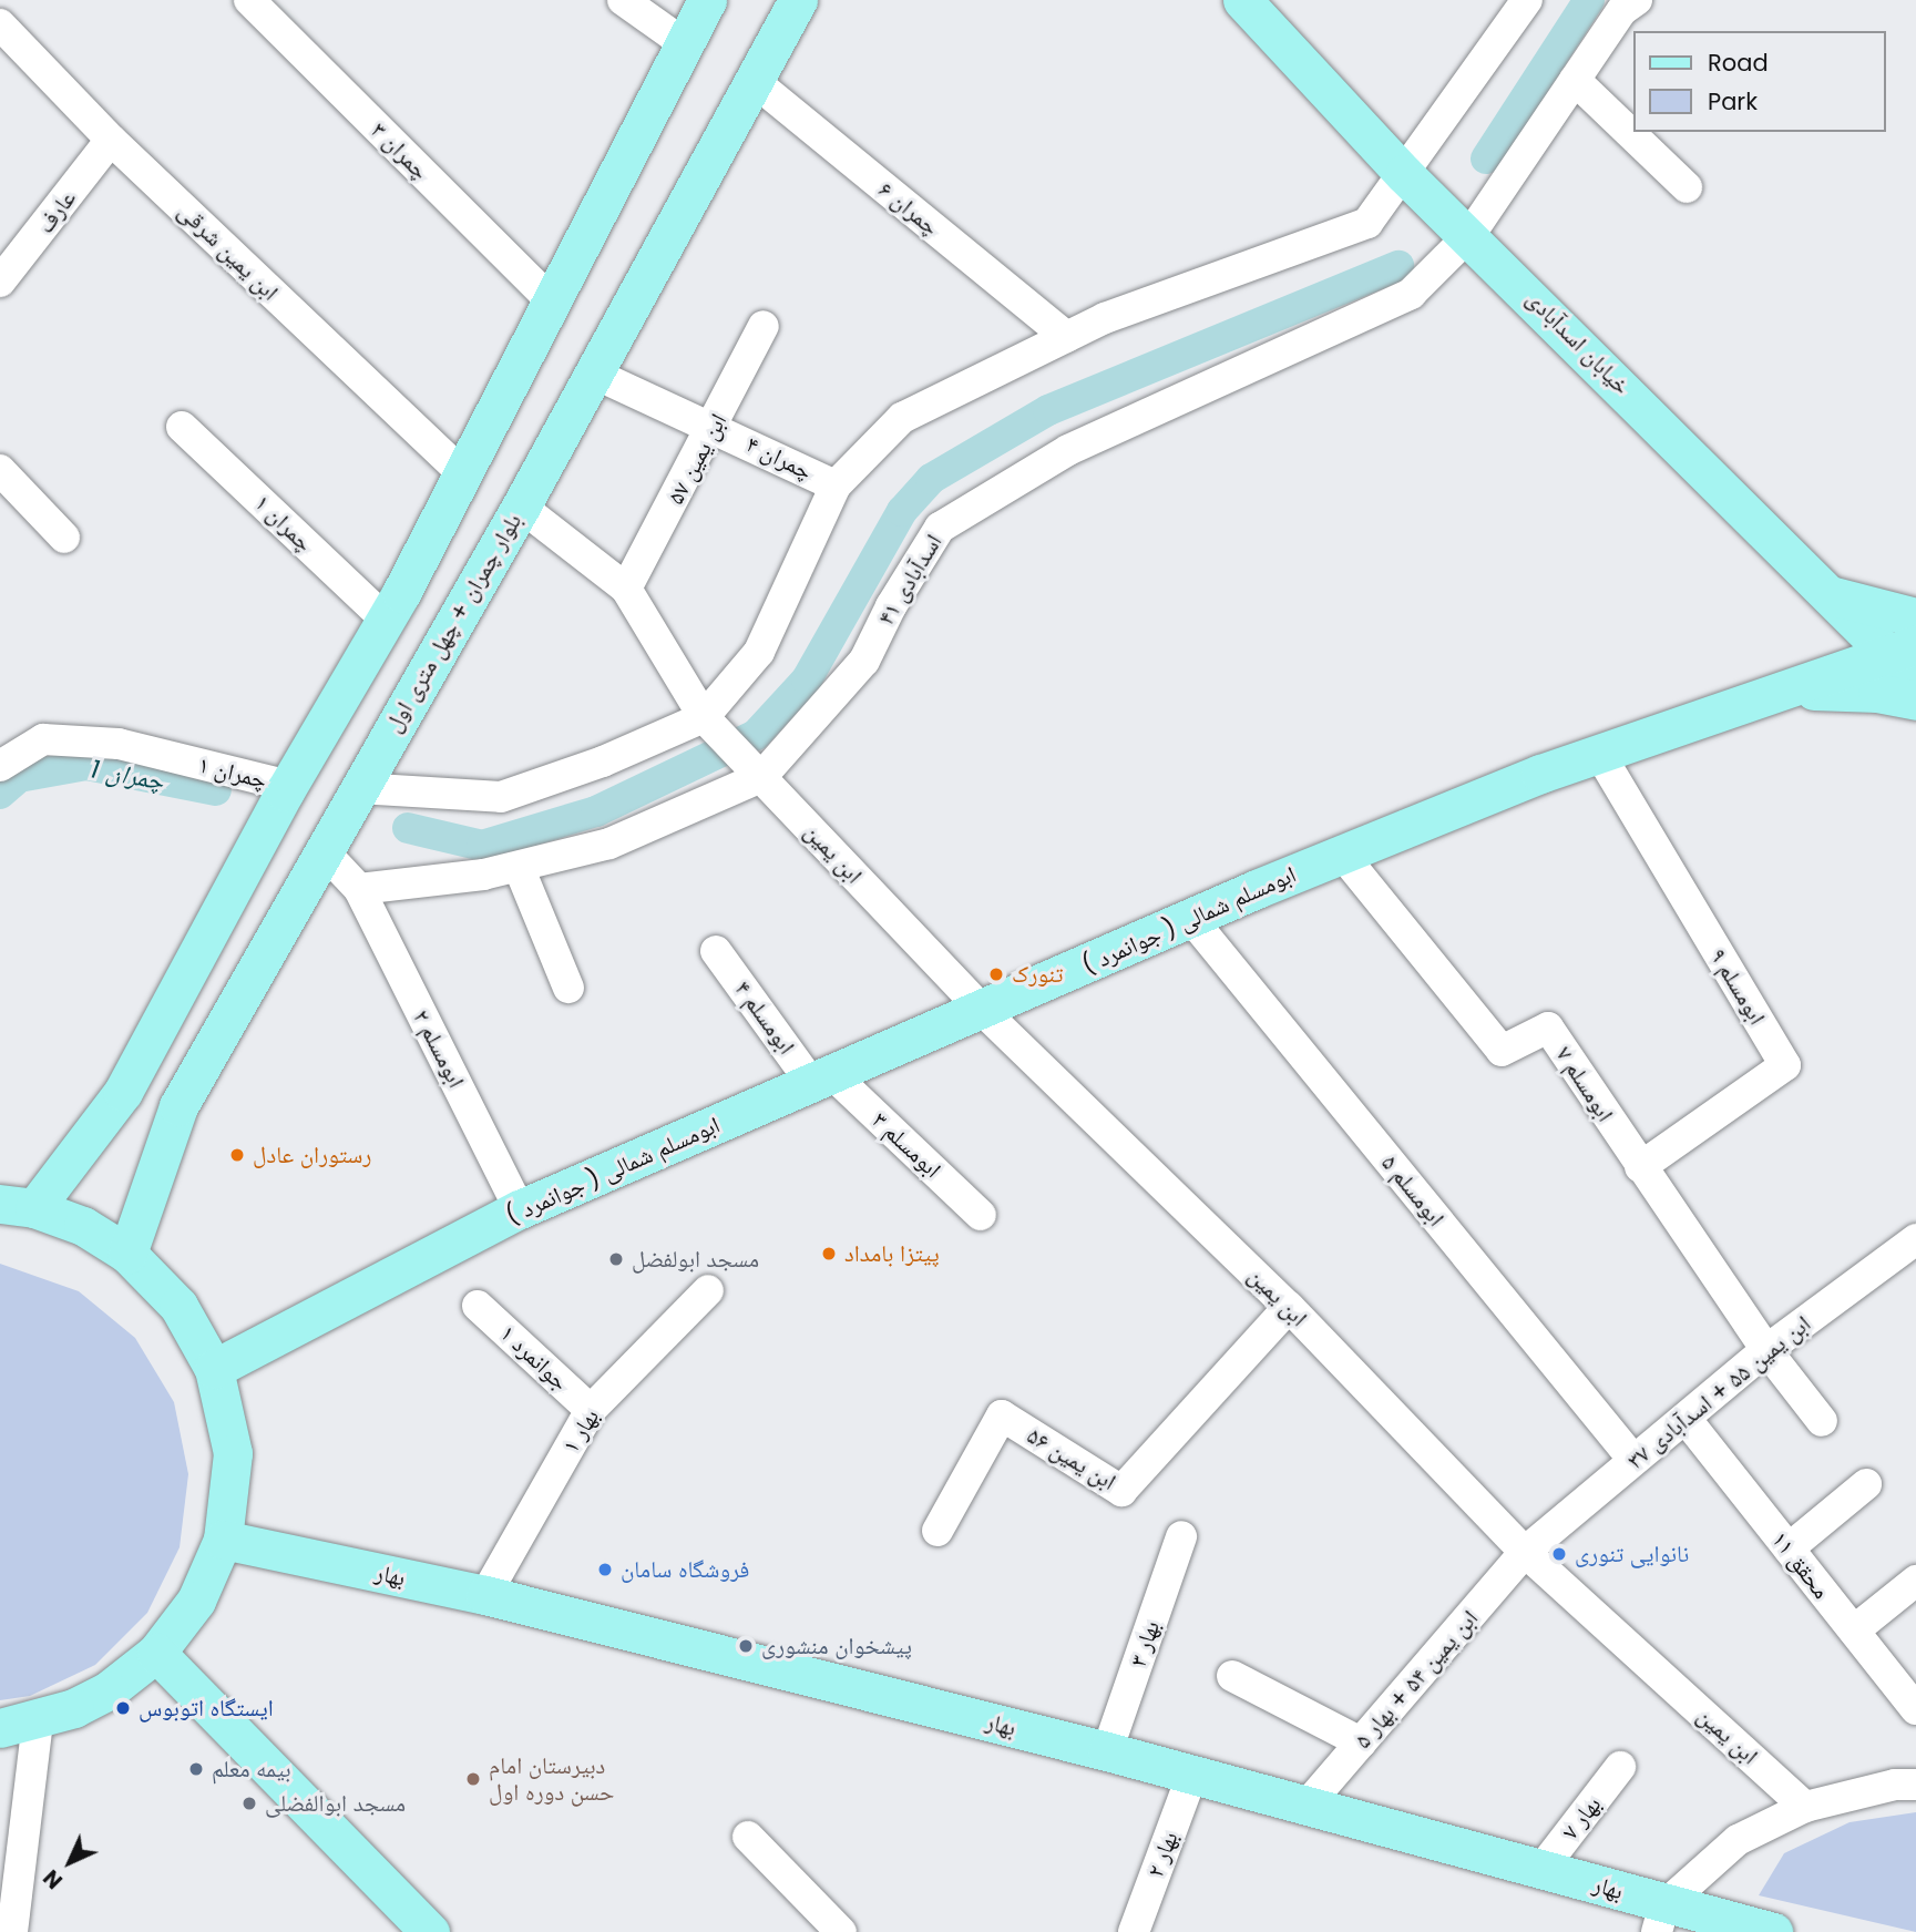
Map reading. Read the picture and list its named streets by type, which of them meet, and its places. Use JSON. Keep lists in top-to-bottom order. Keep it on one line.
{"streets":{"main road":["خیابان اسدآبادی","بلوار چمران + چهل متری اول","ابومسلم شمالی ( جوانمرد )","بهار"],"street":["چمران ۳","چمران ۶","عارف","ابن یمین شرقی","چمران ۴","ابن یمین ۵۷","چمران ۱","اسدآبادی ۴۱","۱ چمران","ابن یمین","ابومسلم ۹","ابومسلم ۴","ابومسلم ۲","ابومسلم ۷","ابومسلم ۳","ابومسلم ۵","جوانمرد ۱","ابن یمین ۵۵ + اسدآبادی ۳۷","بهار ۱","ابن یمین ۵۶","محقق ۱۱","بهار ۳","ابن یمین ۵۴ + بهار ۵","بهار ۷","بهار ۲"]},"crossings":[["چمران ۶","بلوار چمران + چهل متری اول"],["عارف","ابن یمین شرقی"],["خیابان اسدآبادی","اسدآبادی ۴۱"],["خیابان اسدآبادی","ابومسلم شمالی ( جوانمرد )"],["چمران ۴","ابن یمین ۵۷"],["چمران ۴","بلوار چمران + چهل متری اول"],["اسدآبادی ۴۱","ابن یمین"],["اسدآبادی ۴۱","ابومسلم ۲"],["بلوار چمران + چهل متری اول","ابومسلم ۲"],["ابن یمین","ابومسلم شمالی ( جوانمرد )"],["ابن یمین","ابن یمین ۵۵ + اسدآبادی ۳۷"],["ابن یمین","ابن یمین ۵۶"],["ابن یمین","ابن یمین ۵۴ + بهار ۵"],["ابومسلم شمالی ( جوانمرد )","ابومسلم ۹"],["ابومسلم شمالی ( جوانمرد )","ابومسلم ۴"],["ابومسلم شمالی ( جوانمرد )","ابومسلم ۲"],["ابومسلم شمالی ( جوانمرد )","ابومسلم ۷"],["ابومسلم شمالی ( جوانمرد )","ابومسلم ۳"],["ابومسلم شمالی ( جوانمرد )","ابومسلم ۵"],["ابومسلم ۹","ابومسلم ۷"],["ابومسلم ۴","ابومسلم ۳"],["ابومسلم ۷","ابن یمین ۵۵ + اسدآبادی ۳۷"],["ابومسلم ۵","ابن یمین ۵۵ + اسدآبادی ۳۷"],["جوانمرد ۱","بهار ۱"],["ابن یمین ۵۵ + اسدآبادی ۳۷","محقق ۱۱"],["ابن یمین ۵۵ + اسدآبادی ۳۷","ابن یمین ۵۴ + بهار ۵"],["بهار ۱","بهار"],["بهار","بهار ۳"],["بهار","ابن یمین ۵۴ + بهار ۵"],["بهار","بهار ۷"],["بهار","بهار ۲"]],"water":["چمران 1"],"places":["تنورک","رستوران عادل","پیتزا بامداد","مسجد ابولفضل","نانوایی تنوری","فروشگاه سامان","پیشخوان منشوری","ایستگاه اتوبوس","بیمه معلم","دبیرستان امام حسن دوره اول","مسجد ابوالفضلی"],"legend":["Road","Park"],"north":"bottom left"}
